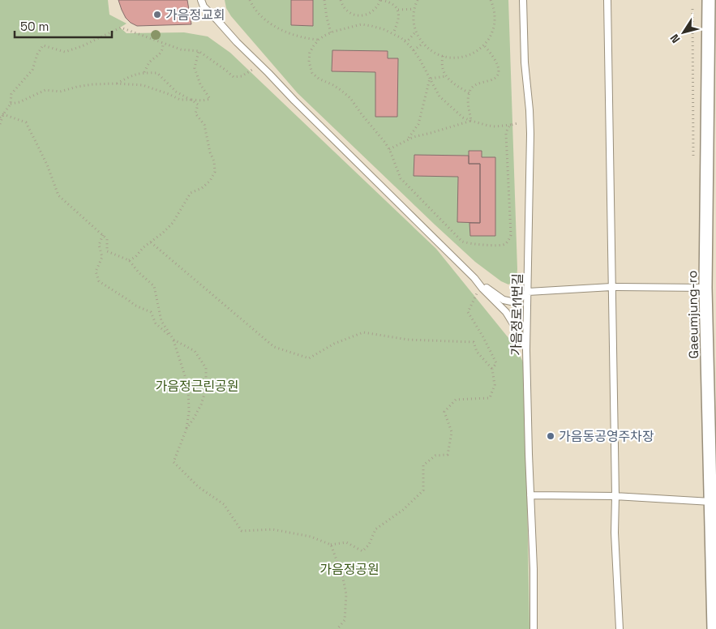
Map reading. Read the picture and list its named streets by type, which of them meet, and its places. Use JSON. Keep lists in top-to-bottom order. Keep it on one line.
{"streets":{"street":["Gaeumjung-ro"],"lane":["가음정로11번길"]},"parks":["가음정근린공원","가음정공원"],"places":["가음정교회","가음동공영주차장"],"scale_bar":"50 m","north":"bottom left"}
